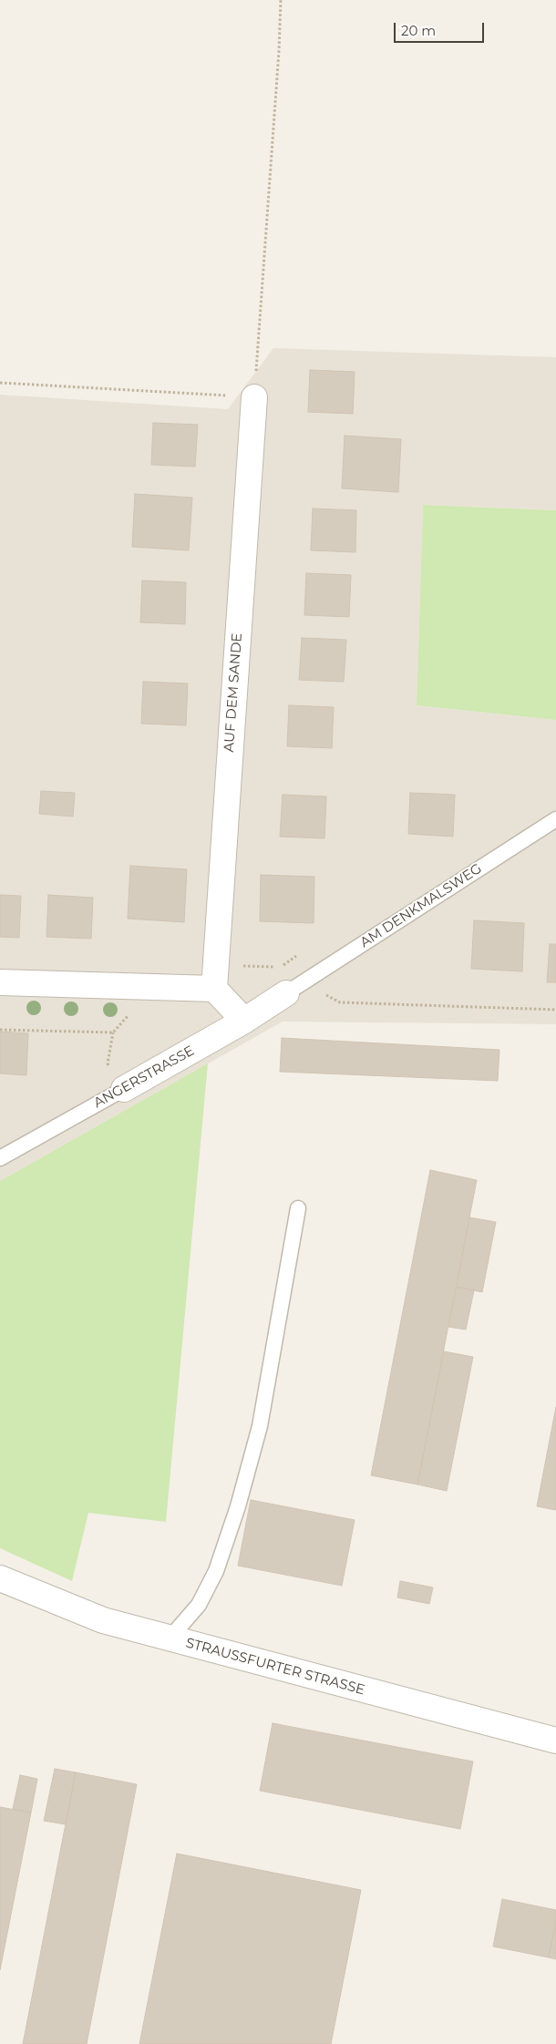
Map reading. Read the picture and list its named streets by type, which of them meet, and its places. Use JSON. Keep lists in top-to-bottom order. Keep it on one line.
{"streets":{"street":["AUF DEM SANDE","ANGERSTRASSE","STRAUSSFURTER STRASSE"],"lane":["AM DENKMALSWEG"]},"crossings":[["AM DENKMALSWEG","ANGERSTRASSE"]],"scale_bar":"20 m"}
